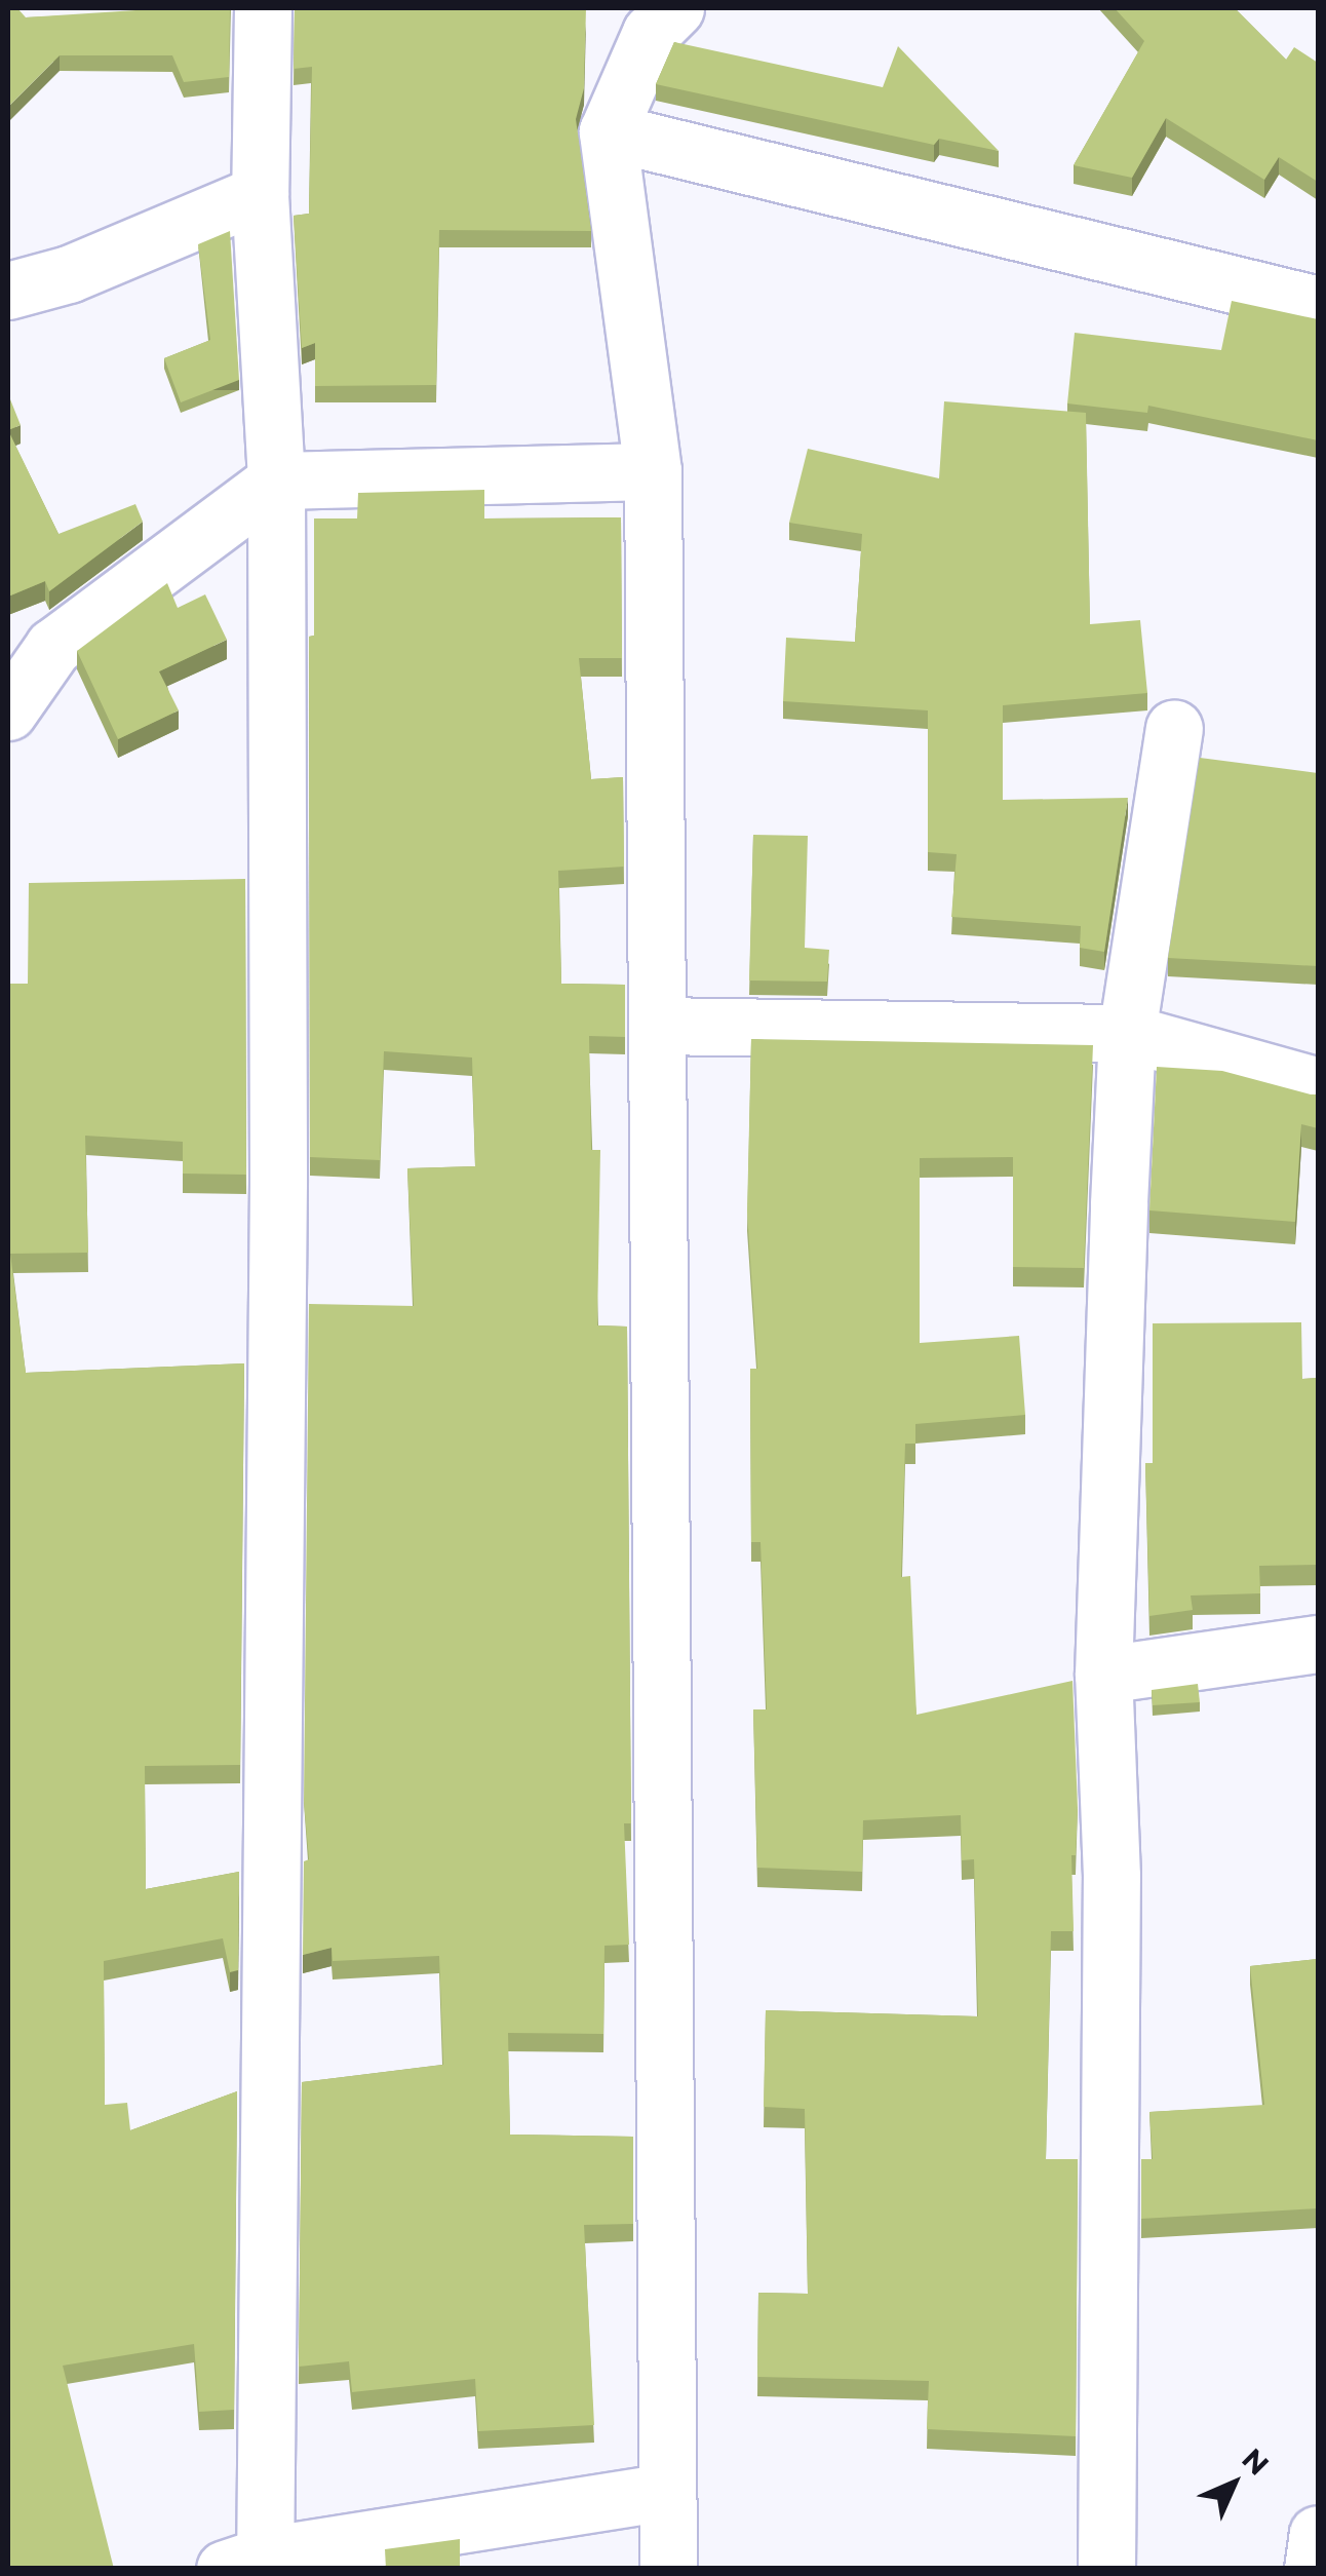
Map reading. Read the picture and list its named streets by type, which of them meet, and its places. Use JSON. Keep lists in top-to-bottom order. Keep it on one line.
{"north":"top right"}
